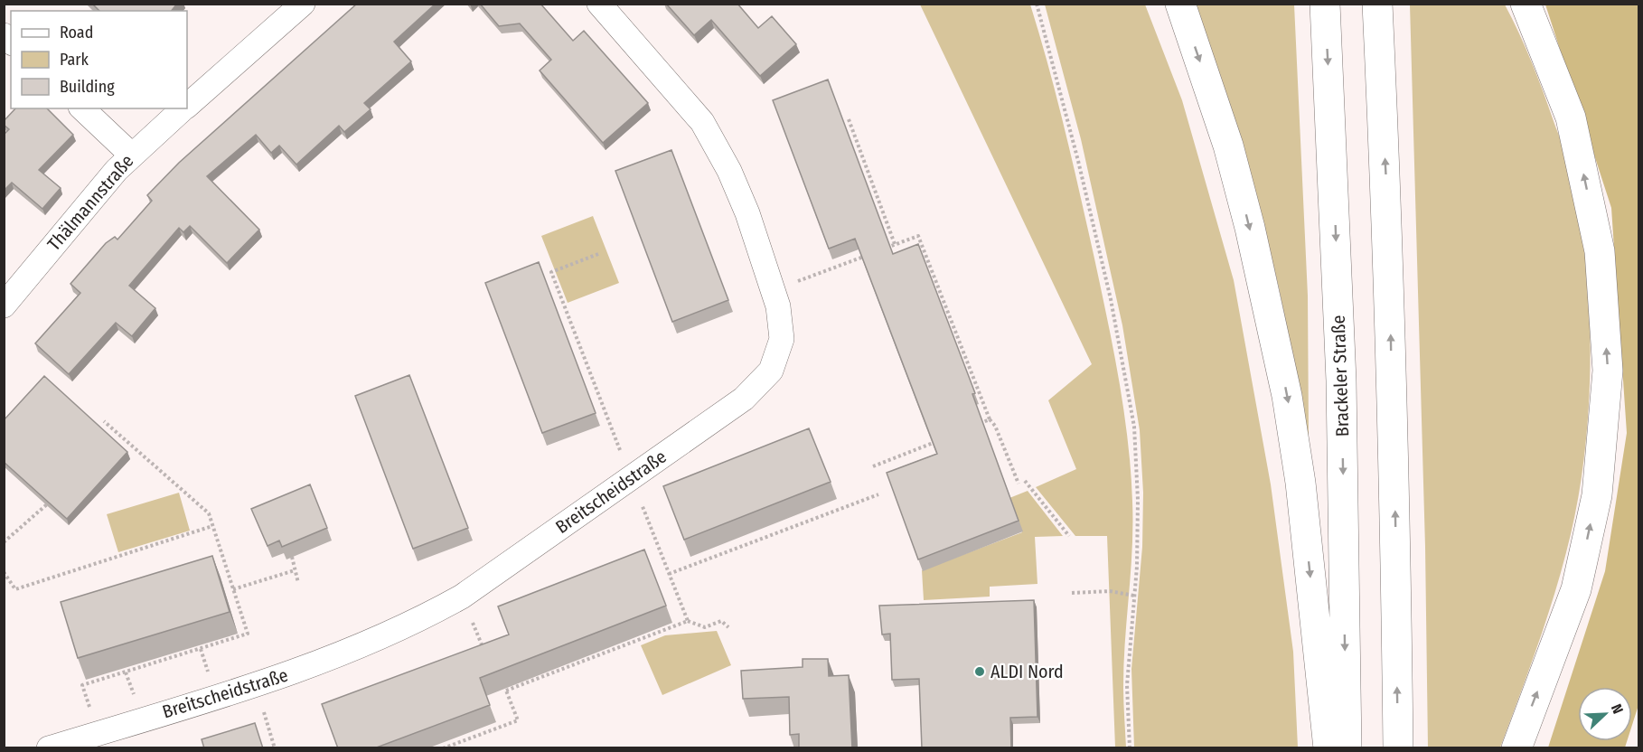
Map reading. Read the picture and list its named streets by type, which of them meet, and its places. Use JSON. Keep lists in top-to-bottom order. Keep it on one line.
{"streets":{"highway":["Brackeler Straße"],"street":["Thälmannstraße","Breitscheidstraße"]},"places":["ALDI Nord"],"legend":["Road","Park","Building"],"north":"top right"}
